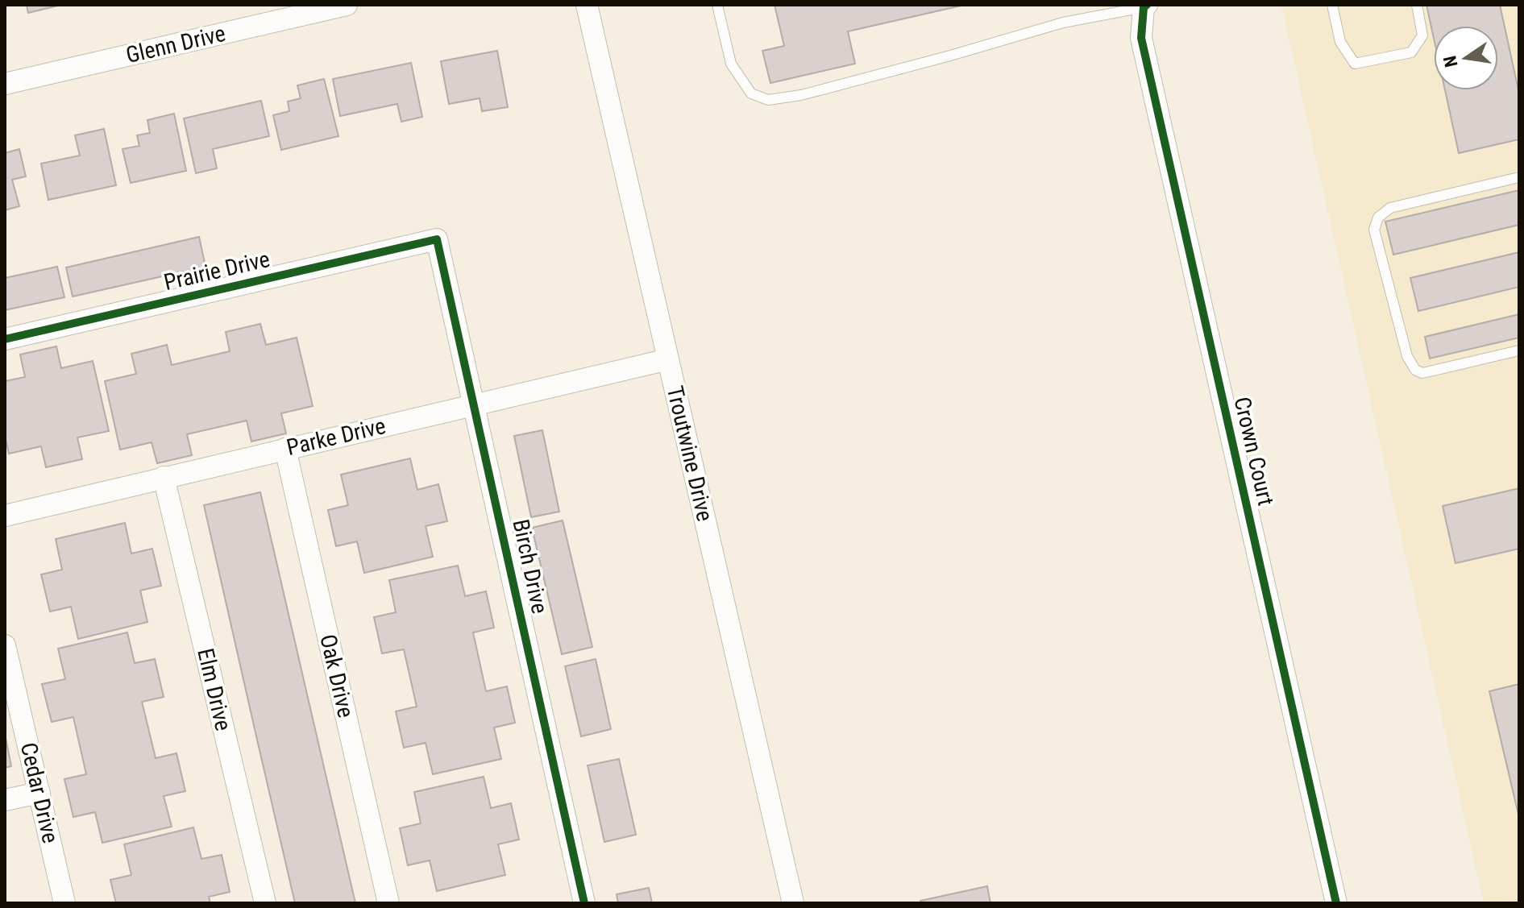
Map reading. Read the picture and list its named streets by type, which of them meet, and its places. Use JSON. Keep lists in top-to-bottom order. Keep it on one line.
{"streets":{"street":["Glenn Drive","Prairie Drive","Parke Drive","Crown Court","Troutwine Drive","Birch Drive","Oak Drive","Elm Drive","Cedar Drive"]},"crossings":[["Prairie Drive","Birch Drive"],["Parke Drive","Troutwine Drive"],["Parke Drive","Birch Drive"],["Parke Drive","Oak Drive"],["Parke Drive","Elm Drive"]],"north":"left"}
